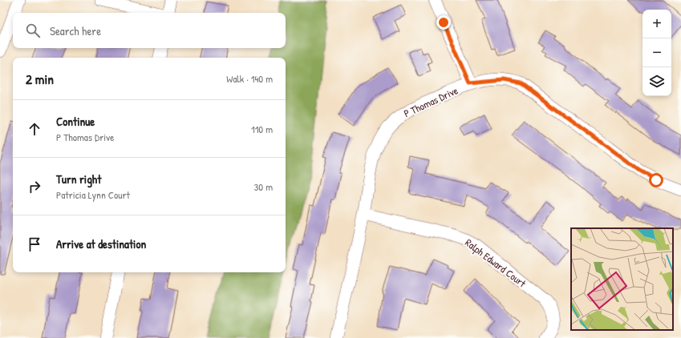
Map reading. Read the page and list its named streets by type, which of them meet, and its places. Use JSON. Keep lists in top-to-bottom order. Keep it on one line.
{"streets":{"street":["P Thomas Drive","Ralph Edward Court"]},"crossings":[["P Thomas Drive","Ralph Edward Court"]],"page":{"map_buttons":["+","−"],"search":"Search here","heading":["2 min","Walk · 140 m"],"list":[["Continue","P Thomas Drive","110 m"],["Turn right","Patricia Lynn Court","30 m"],"Arrive at destination"]}}
